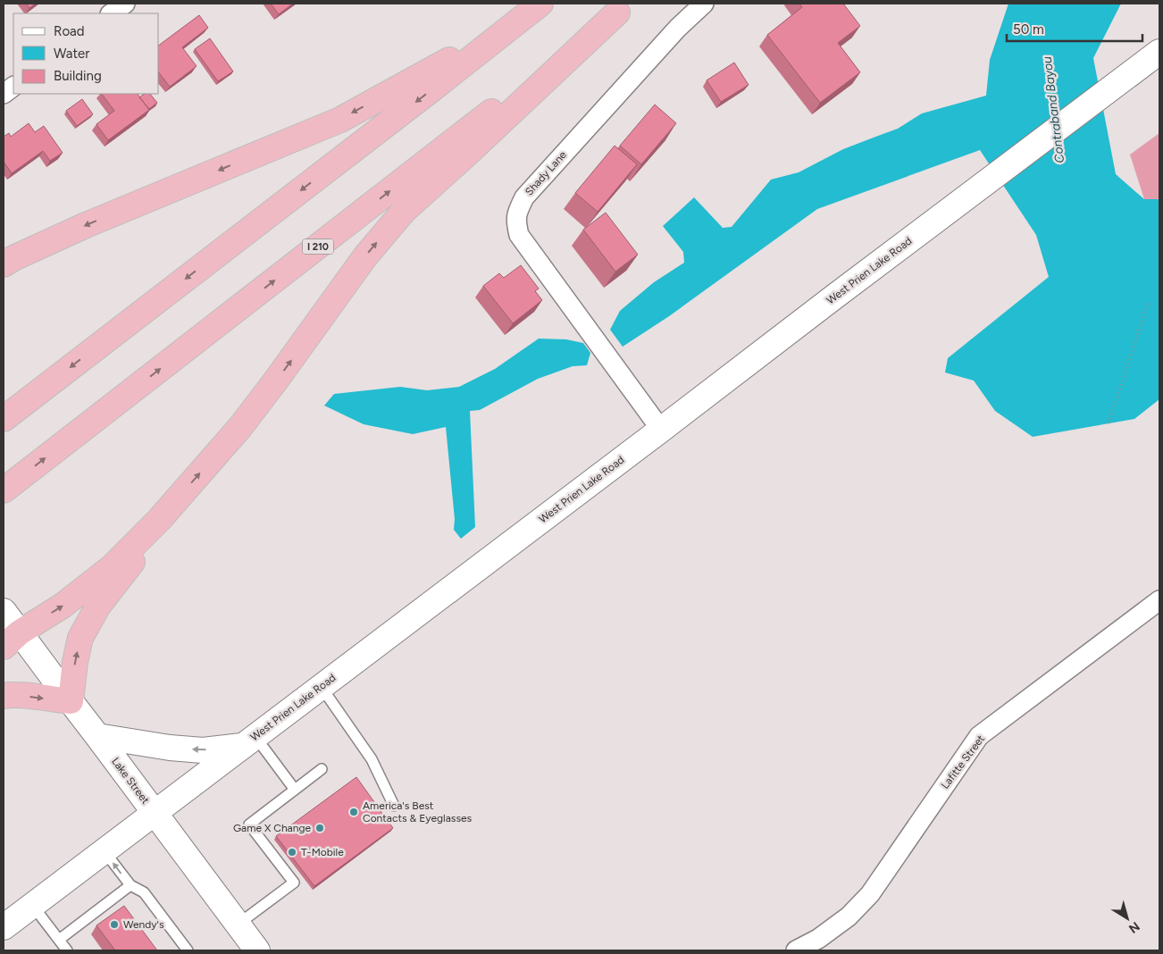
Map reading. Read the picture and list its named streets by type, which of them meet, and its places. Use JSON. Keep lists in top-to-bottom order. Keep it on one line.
{"streets":{"highway":["I 210"],"street":["Shady Lane","West Prien Lake Road","Lafitte Street","Lake Street"]},"crossings":[["Shady Lane","West Prien Lake Road"],["West Prien Lake Road","Lake Street"]],"water":["Contraband Bayou"],"places":["America's Best Contacts & Eyeglasses","Game X Change","T-Mobile","Wendy's"],"legend":["Road","Water","Building"],"scale_bar":"50 m","north":"bottom right"}
